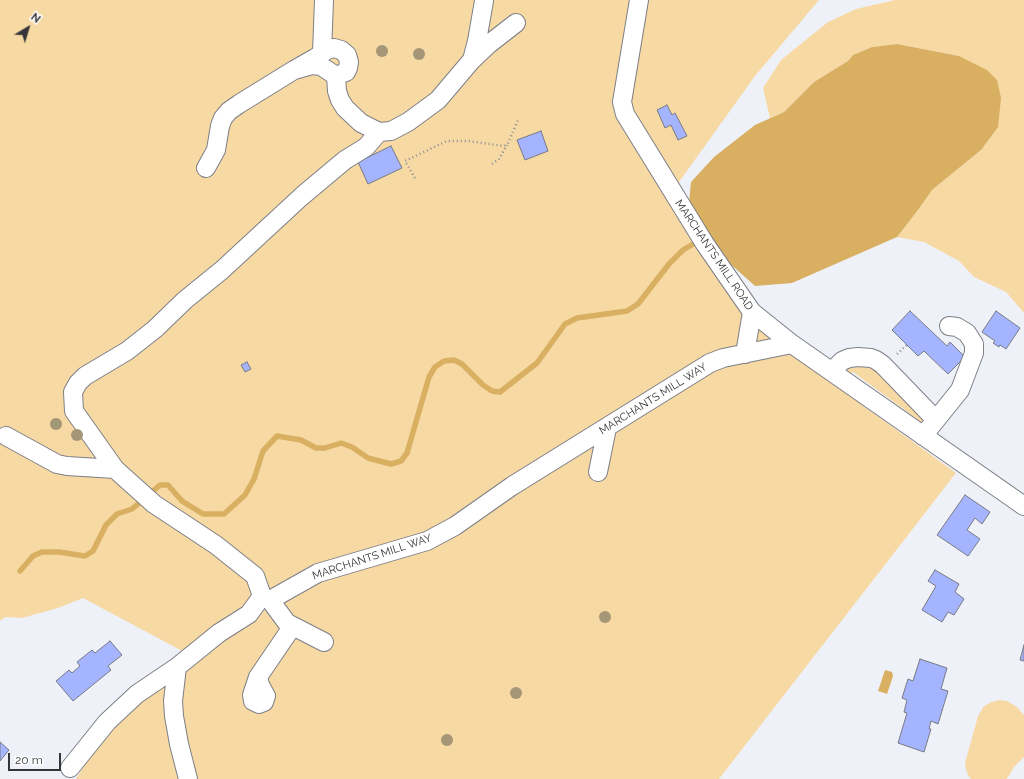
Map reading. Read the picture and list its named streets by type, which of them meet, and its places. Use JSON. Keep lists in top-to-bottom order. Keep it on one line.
{"streets":{"street":["MARCHANTS MILL ROAD","MARCHANTS MILL WAY"]},"crossings":[["MARCHANTS MILL ROAD","MARCHANTS MILL WAY"]],"scale_bar":"20 m","north":"top right"}
